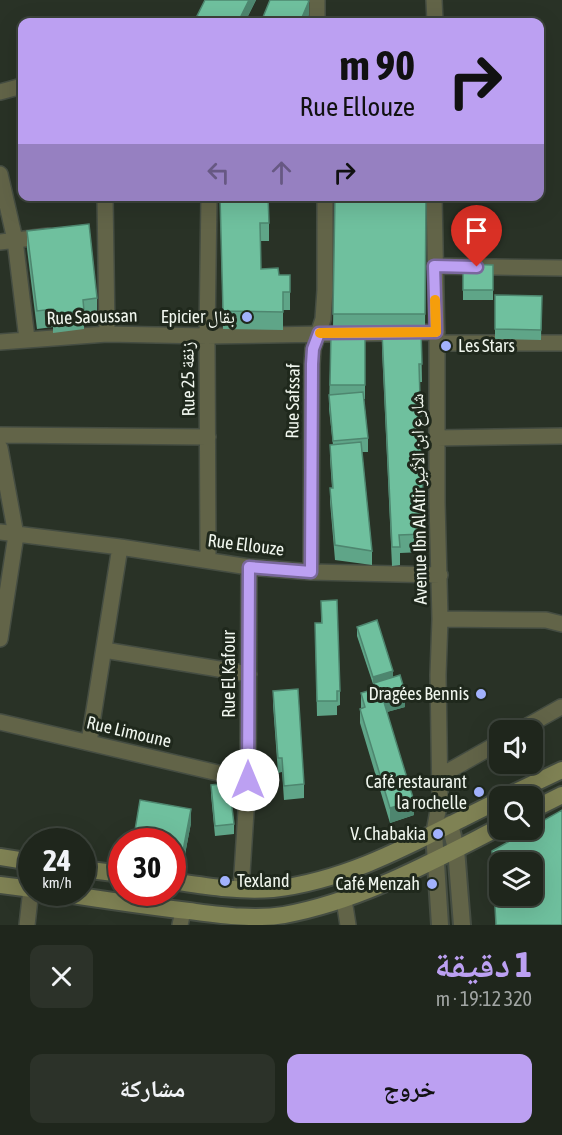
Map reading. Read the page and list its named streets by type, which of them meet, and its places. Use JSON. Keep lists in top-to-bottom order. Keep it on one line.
{"streets":{"street":["Rue Saoussan","Rue 25 زنقة","Rue Safssaf","Avenue Ibn Al Atir شارع ابن الأثير","Rue Ellouze","Rue El Kafour","Rue Limoune"]},"crossings":[["Rue Saoussan","Rue 25 زنقة"],["Rue Saoussan","Rue Safssaf"],["Rue Saoussan","Avenue Ibn Al Atir شارع ابن الأثير"],["Rue 25 زنقة","Rue Ellouze"],["Rue Safssaf","Rue Ellouze"],["Avenue Ibn Al Atir شارع ابن الأثير","Rue Ellouze"],["Rue Ellouze","Rue El Kafour"],["Rue El Kafour","Rue Limoune"]],"places":["Epicier بقال","Les Stars","Dragées Bennis","Café restaurant la rochelle","V. Chabakia","Texland","Café Menzah"],"page":{"turn":["90 m","Rue Ellouze"],"speed":"24 km/h","limit":"30","heading":["1 دقيقة","320 m · 19:12"],"buttons":["خروج","مشاركة"]}}
